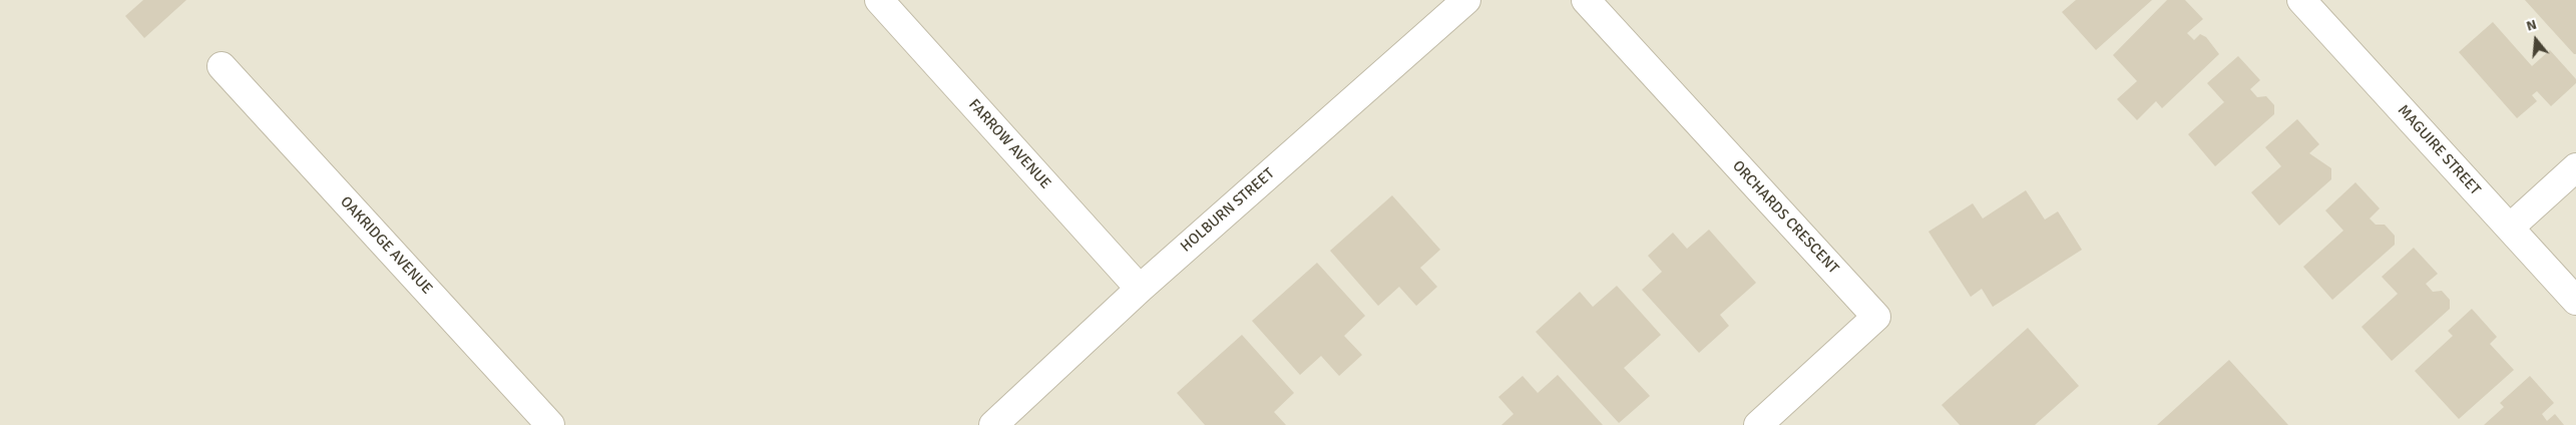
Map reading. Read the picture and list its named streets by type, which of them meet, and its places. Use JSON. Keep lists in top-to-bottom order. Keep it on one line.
{"streets":{"street":["FARROW AVENUE","MAGUIRE STREET","HOLBURN STREET","ORCHARDS CRESCENT","OAKRIDGE AVENUE"]},"crossings":[["FARROW AVENUE","HOLBURN STREET"]],"north":"top"}
